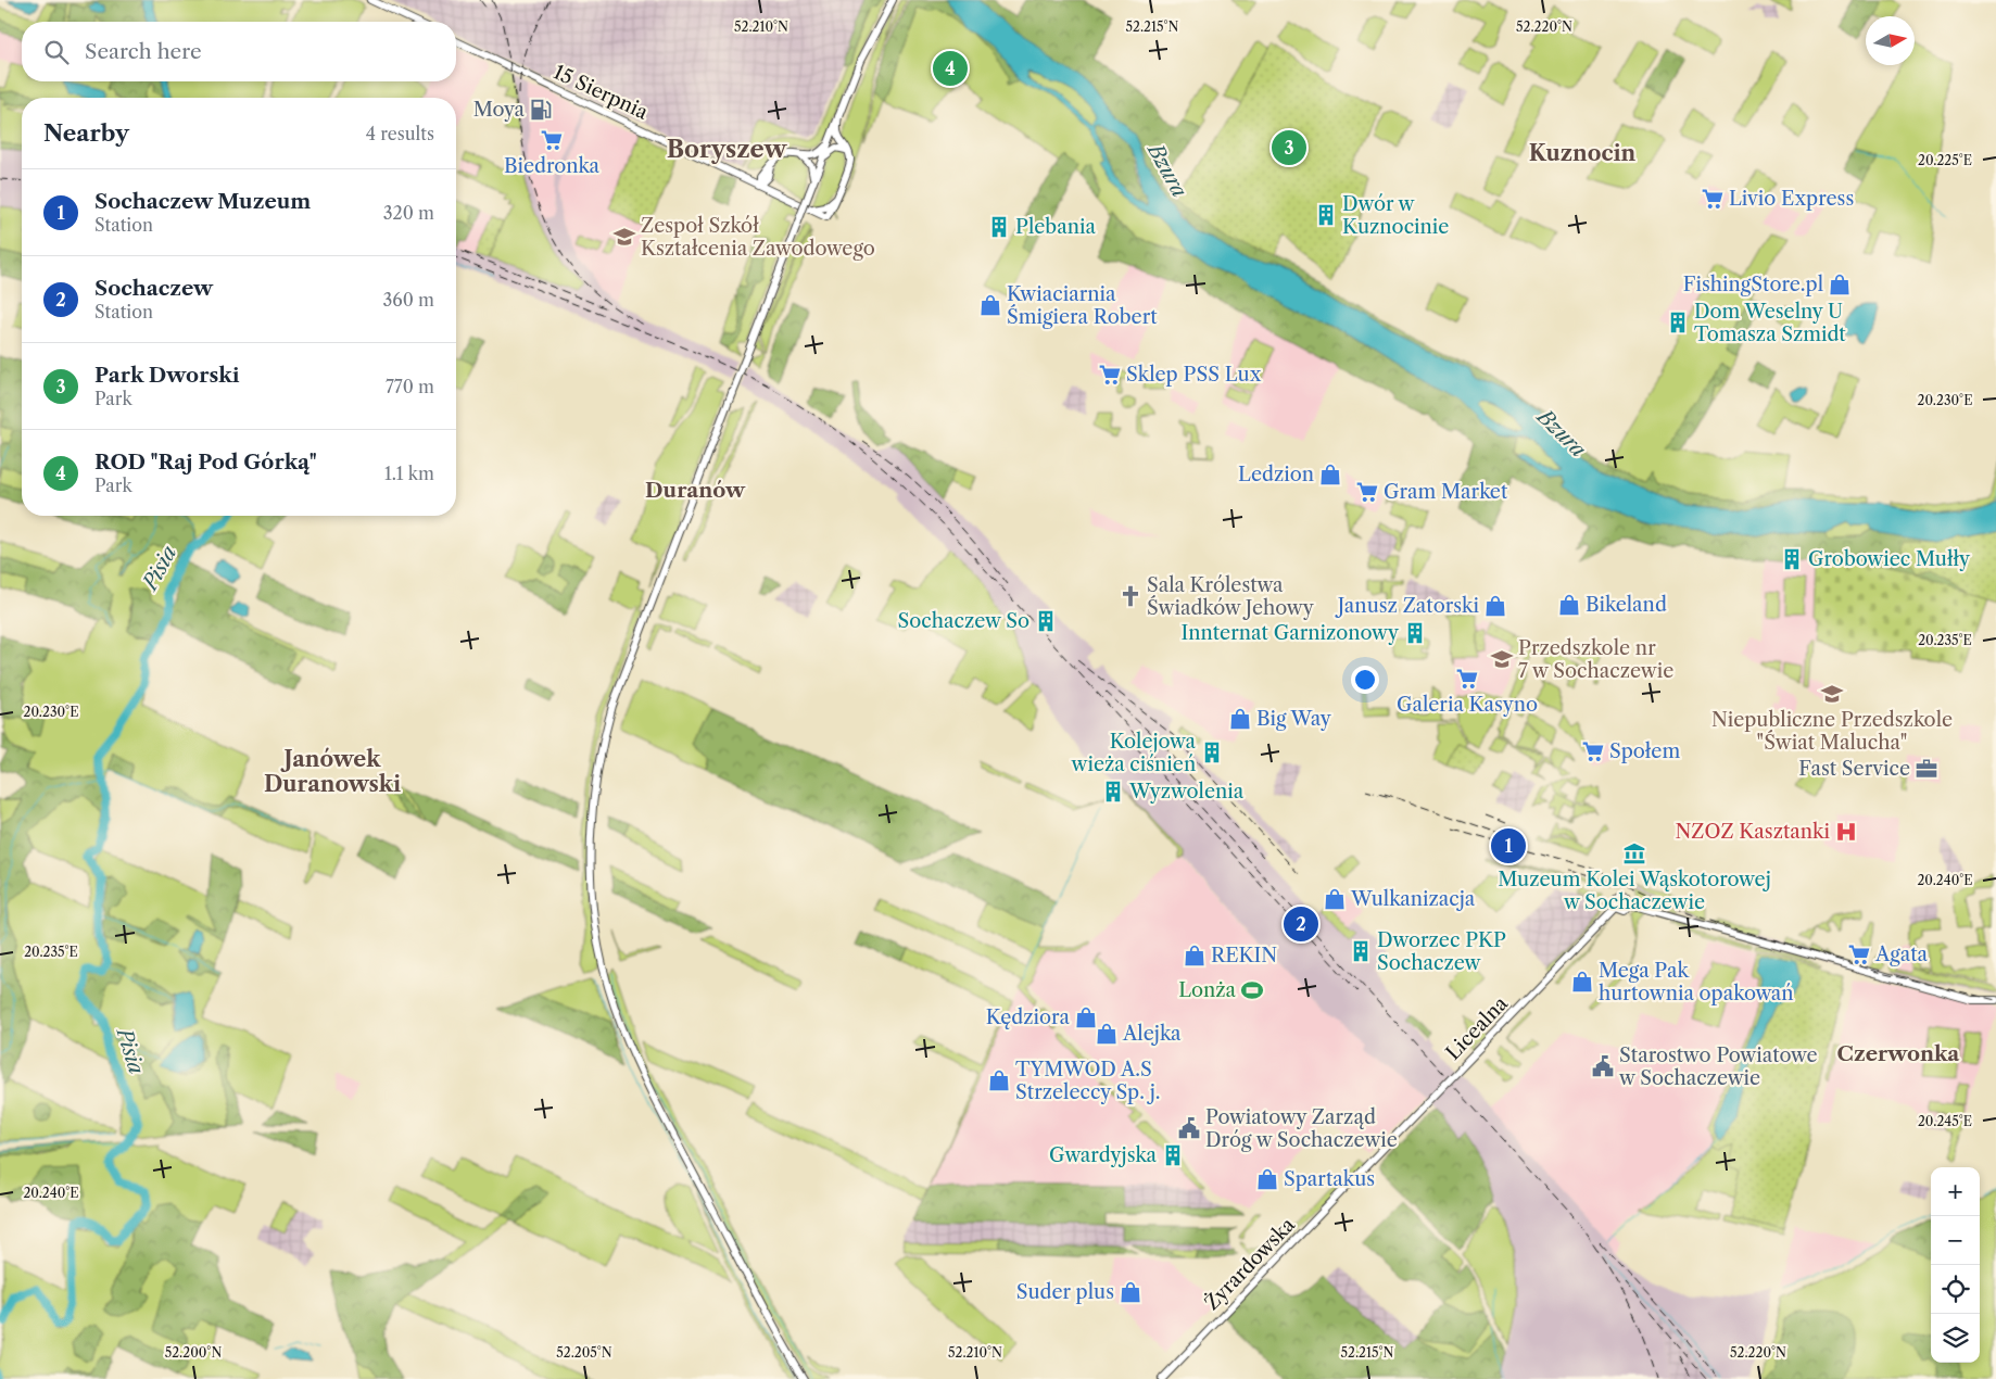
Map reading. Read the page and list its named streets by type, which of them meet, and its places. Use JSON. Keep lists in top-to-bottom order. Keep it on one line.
{"streets":{"main road":["15 Sierpnia","Licealna","Żyrardowska"]},"crossings":[["Licealna","Żyrardowska"]],"districts":["Boryszew","Kuznocin","Duranów","Janówek Duranowski","Czerwonka"],"water":["Bzura","Pisia"],"places":{"fuel station":["Moya"],"supermarket":["Biedronka","Livio Express","Sklep PSS Lux","Gram Market","Galeria Kasyno","Społem","Agata"],"building":["Dwór w Kuznocinie","Plebania","Dom Weselny U Tomasza Szmidt","Grobowiec Mułły","Sochaczew So","Innternat Garnizonowy","Kolejowa wieża ciśnień","Wyzwolenia","Dworzec PKP Sochaczew","Gwardyjska"],"school or university":["Zespoł Szkół Kształcenia Zawodowego","Przedszkole nr 7 w Sochaczewie","Niepubliczne Przedszkole \"Świat Malucha\""],"shop":["FishingStore.pl","Kwiaciarnia Śmigiera Robert","Ledzion","Bikeland","Janusz Zatorski","Big Way","Wulkanizacja","REKIN","Mega Pak hurtownia opakowań","Kędziora","Alejka","TYMWOD A.S Strzeleccy Sp. j.","Spartakus","Suder plus"],"church":["Sala Królestwa Świadków Jehowy"],"office":["Fast Service"],"hospital":["NZOZ Kasztanki"],"museum":["Muzeum Kolei Wąskotorowej w Sochaczewie"],"sports":["Lonża"],"public building":["Starostwo Powiatowe w Sochaczewie","Powiatowy Zarząd Dróg w Sochaczewie"]},"north":"right","page":{"search":"Search here","pins":["4","3","1","2"],"heading":["Nearby","4 results"],"list":[{"mark":"1","name":"Sochaczew Muzeum","note":"Station","value":"320 m"},{"mark":"2","name":"Sochaczew","note":"Station","value":"360 m"},{"mark":"3","name":"Park Dworski","note":"Park","value":"770 m"},{"mark":"4","name":"ROD \"Raj Pod Górką\"","note":"Park","value":"1.1 km"}],"map_buttons":["+","−"]},"coordinates":["52.210°N","52.215°N","52.220°N","20.225°E","20.230°E","20.235°E","20.240°E","20.245°E","52.200°N","52.205°N"]}
